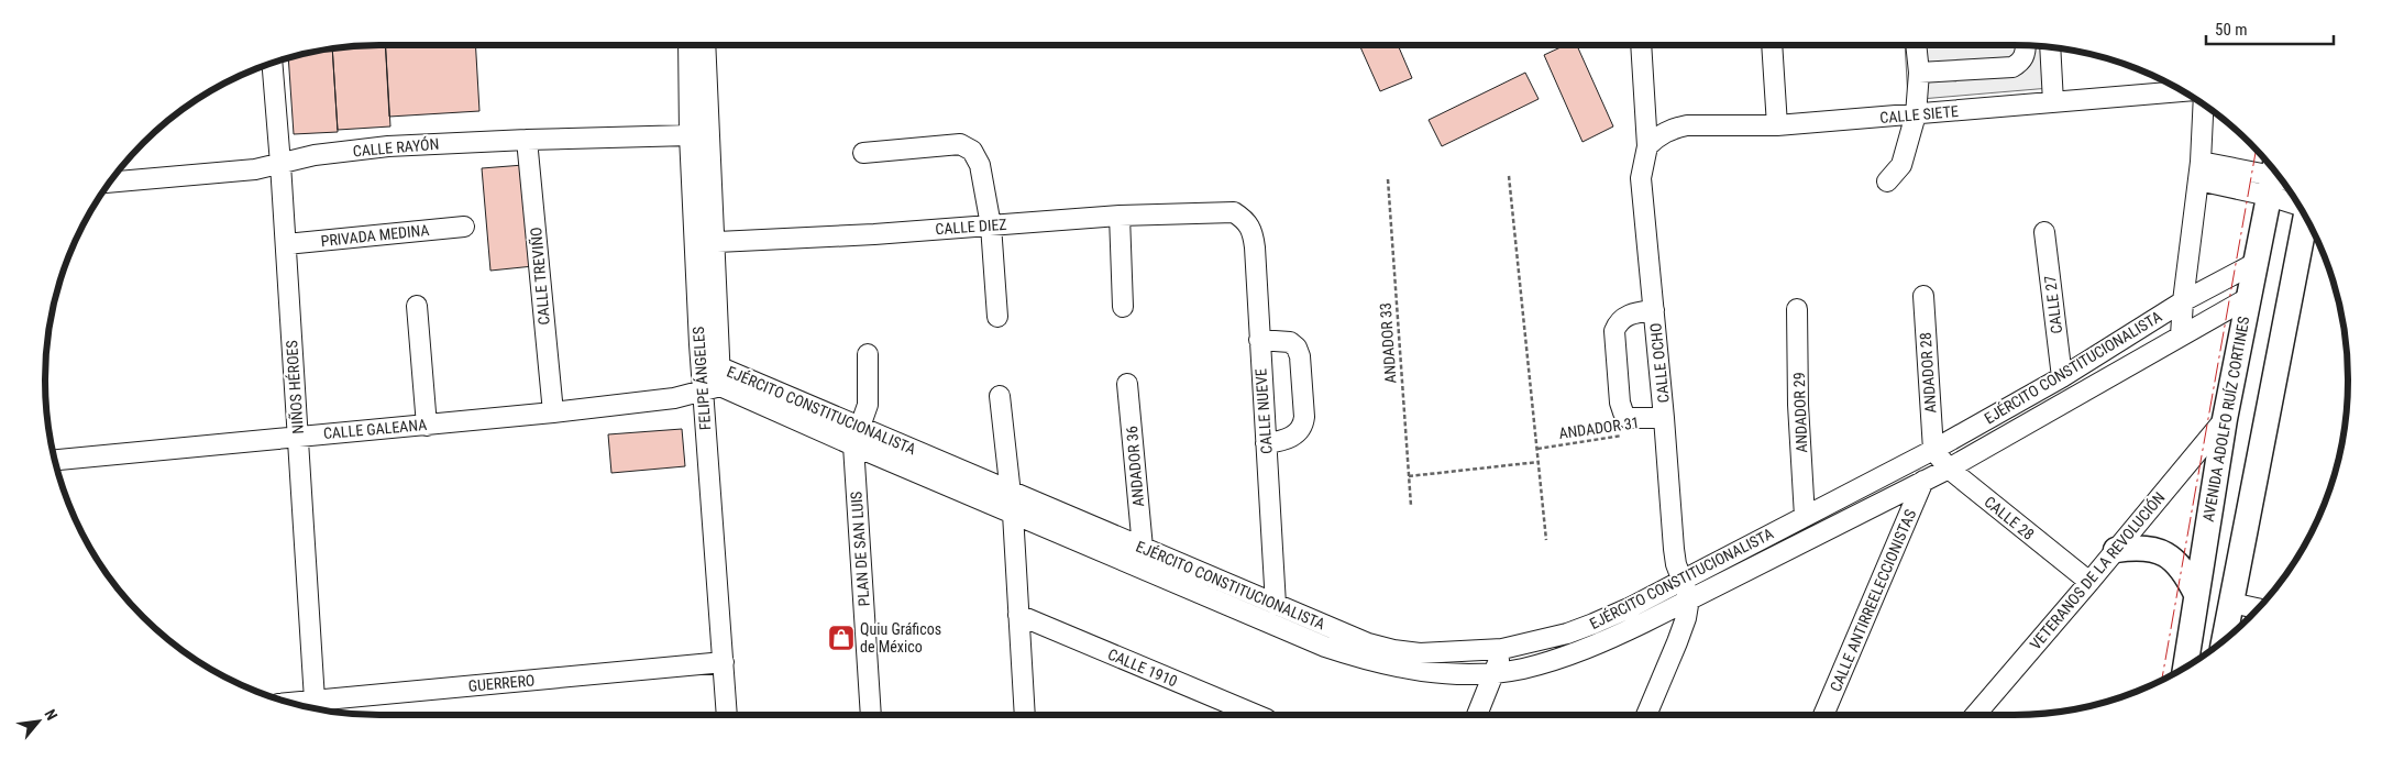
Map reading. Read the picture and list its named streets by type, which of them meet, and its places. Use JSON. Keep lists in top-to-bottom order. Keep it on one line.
{"streets":{"main road":["AVENIDA ADOLFO RUÍZ CORTINES"],"street":["CALLE SIETE","CALLE RAYÓN","CALLE DIEZ","PRIVADA MEDINA","CALLE TREVIÑO","CALLE 27","CALLE OCHO","EJÉRCITO CONSTITUCIONALISTA","ANDADOR 28","FELIPE ÁNGELES","NIÑOS HÉROES","CALLE NUEVE","ANDADOR 29","CALLE GALEANA","ANDADOR 36","CALLE 28","PLAN DE SAN LUIS","VETERANOS DE LA REVOLUCIÓN","CALLE ANTIRREELECCIONISTAS","CALLE 1910","GUERRERO"],"path":["ANDADOR 33","ANDADOR 31"]},"crossings":[["CALLE SIETE","CALLE OCHO"],["CALLE RAYÓN","CALLE TREVIÑO"],["CALLE RAYÓN","FELIPE ÁNGELES"],["CALLE RAYÓN","NIÑOS HÉROES"],["CALLE DIEZ","FELIPE ÁNGELES"],["CALLE DIEZ","CALLE NUEVE"],["PRIVADA MEDINA","NIÑOS HÉROES"],["CALLE TREVIÑO","CALLE GALEANA"],["CALLE 27","EJÉRCITO CONSTITUCIONALISTA"],["CALLE OCHO","EJÉRCITO CONSTITUCIONALISTA"],["EJÉRCITO CONSTITUCIONALISTA","ANDADOR 28"],["EJÉRCITO CONSTITUCIONALISTA","FELIPE ÁNGELES"],["EJÉRCITO CONSTITUCIONALISTA","CALLE NUEVE"],["EJÉRCITO CONSTITUCIONALISTA","ANDADOR 29"],["EJÉRCITO CONSTITUCIONALISTA","AVENIDA ADOLFO RUÍZ CORTINES"],["EJÉRCITO CONSTITUCIONALISTA","CALLE GALEANA"],["EJÉRCITO CONSTITUCIONALISTA","ANDADOR 36"],["EJÉRCITO CONSTITUCIONALISTA","CALLE 28"],["EJÉRCITO CONSTITUCIONALISTA","PLAN DE SAN LUIS"],["EJÉRCITO CONSTITUCIONALISTA","CALLE ANTIRREELECCIONISTAS"],["ANDADOR 28","CALLE 28"],["FELIPE ÁNGELES","CALLE GALEANA"],["FELIPE ÁNGELES","GUERRERO"],["NIÑOS HÉROES","CALLE GALEANA"],["AVENIDA ADOLFO RUÍZ CORTINES","VETERANOS DE LA REVOLUCIÓN"],["CALLE 28","VETERANOS DE LA REVOLUCIÓN"]],"places":{"shop":["Quiu Gráficos de México"]},"scale_bar":"50 m","north":"top right"}
